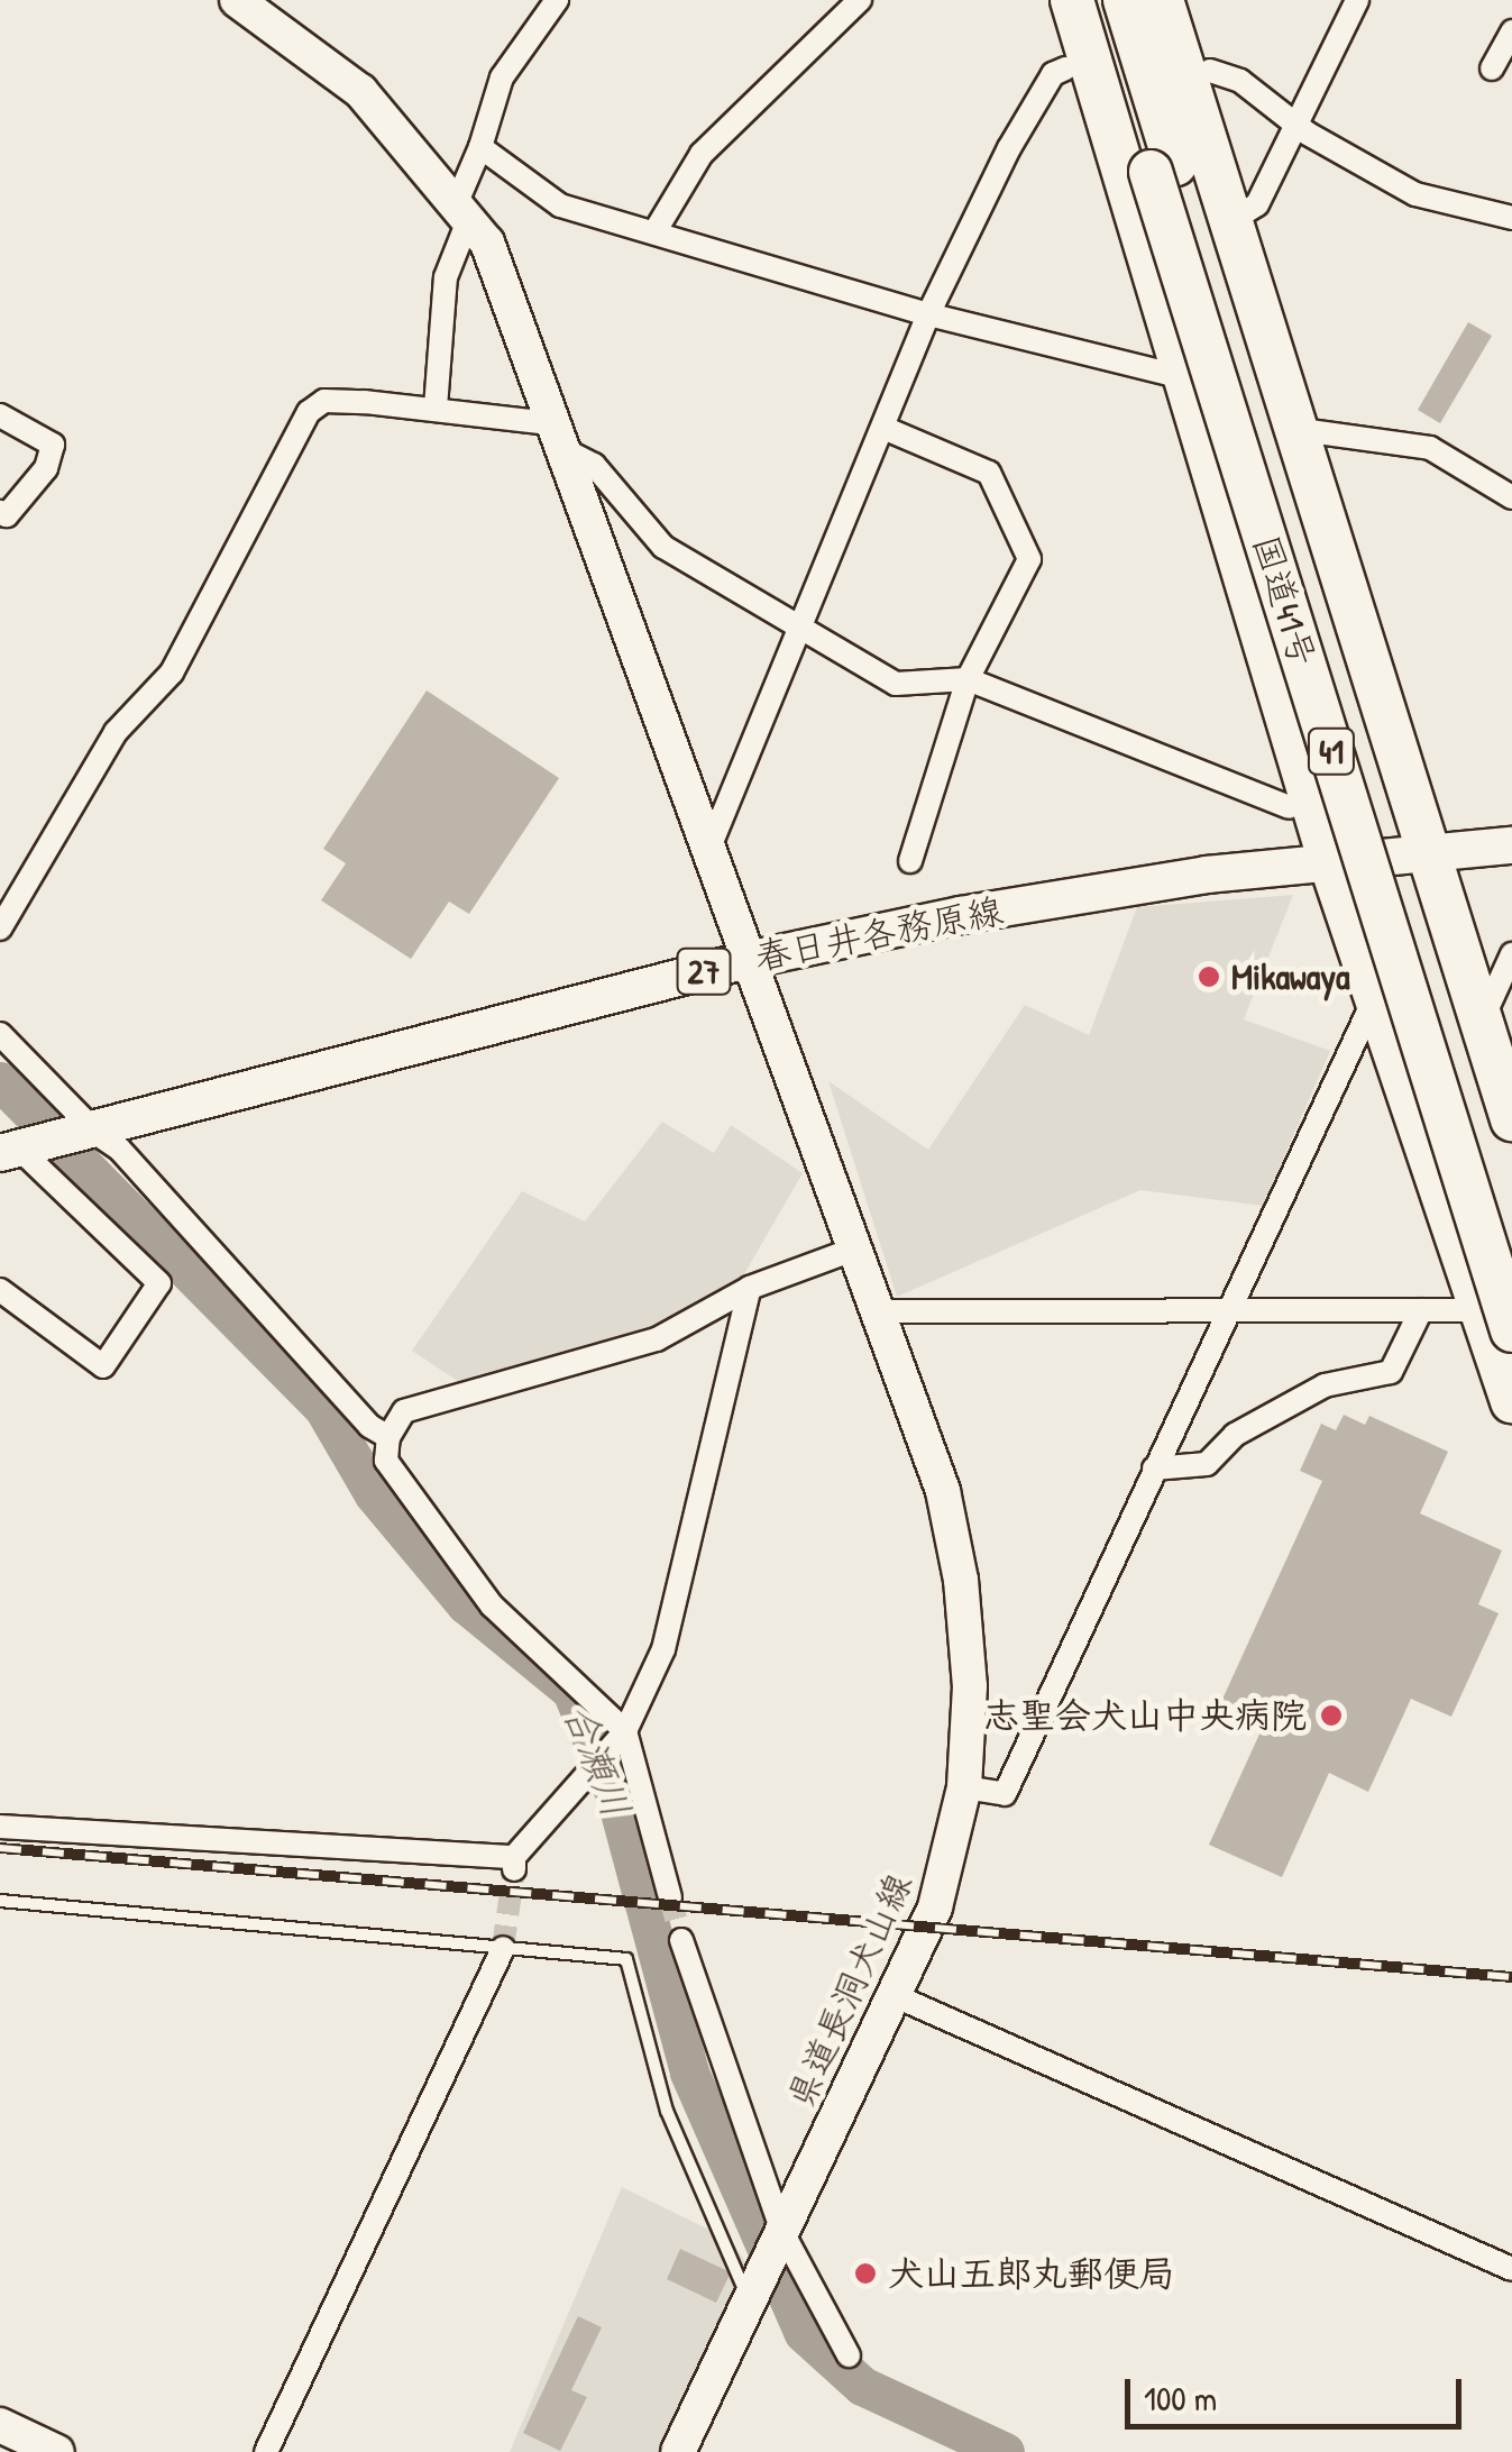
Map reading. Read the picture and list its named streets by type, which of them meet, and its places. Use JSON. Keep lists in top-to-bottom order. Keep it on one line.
{"streets":{"highway":["国道41号","41"],"main road":["春日井各務原線","27","県道長洞犬山線"]},"crossings":[["41","春日井各務原線"],["春日井各務原線","県道長洞犬山線"]],"water":["合瀬川"],"places":["Mikawaya","志聖会犬山中央病院","犬山五郎丸郵便局"],"scale_bar":"100 m"}
